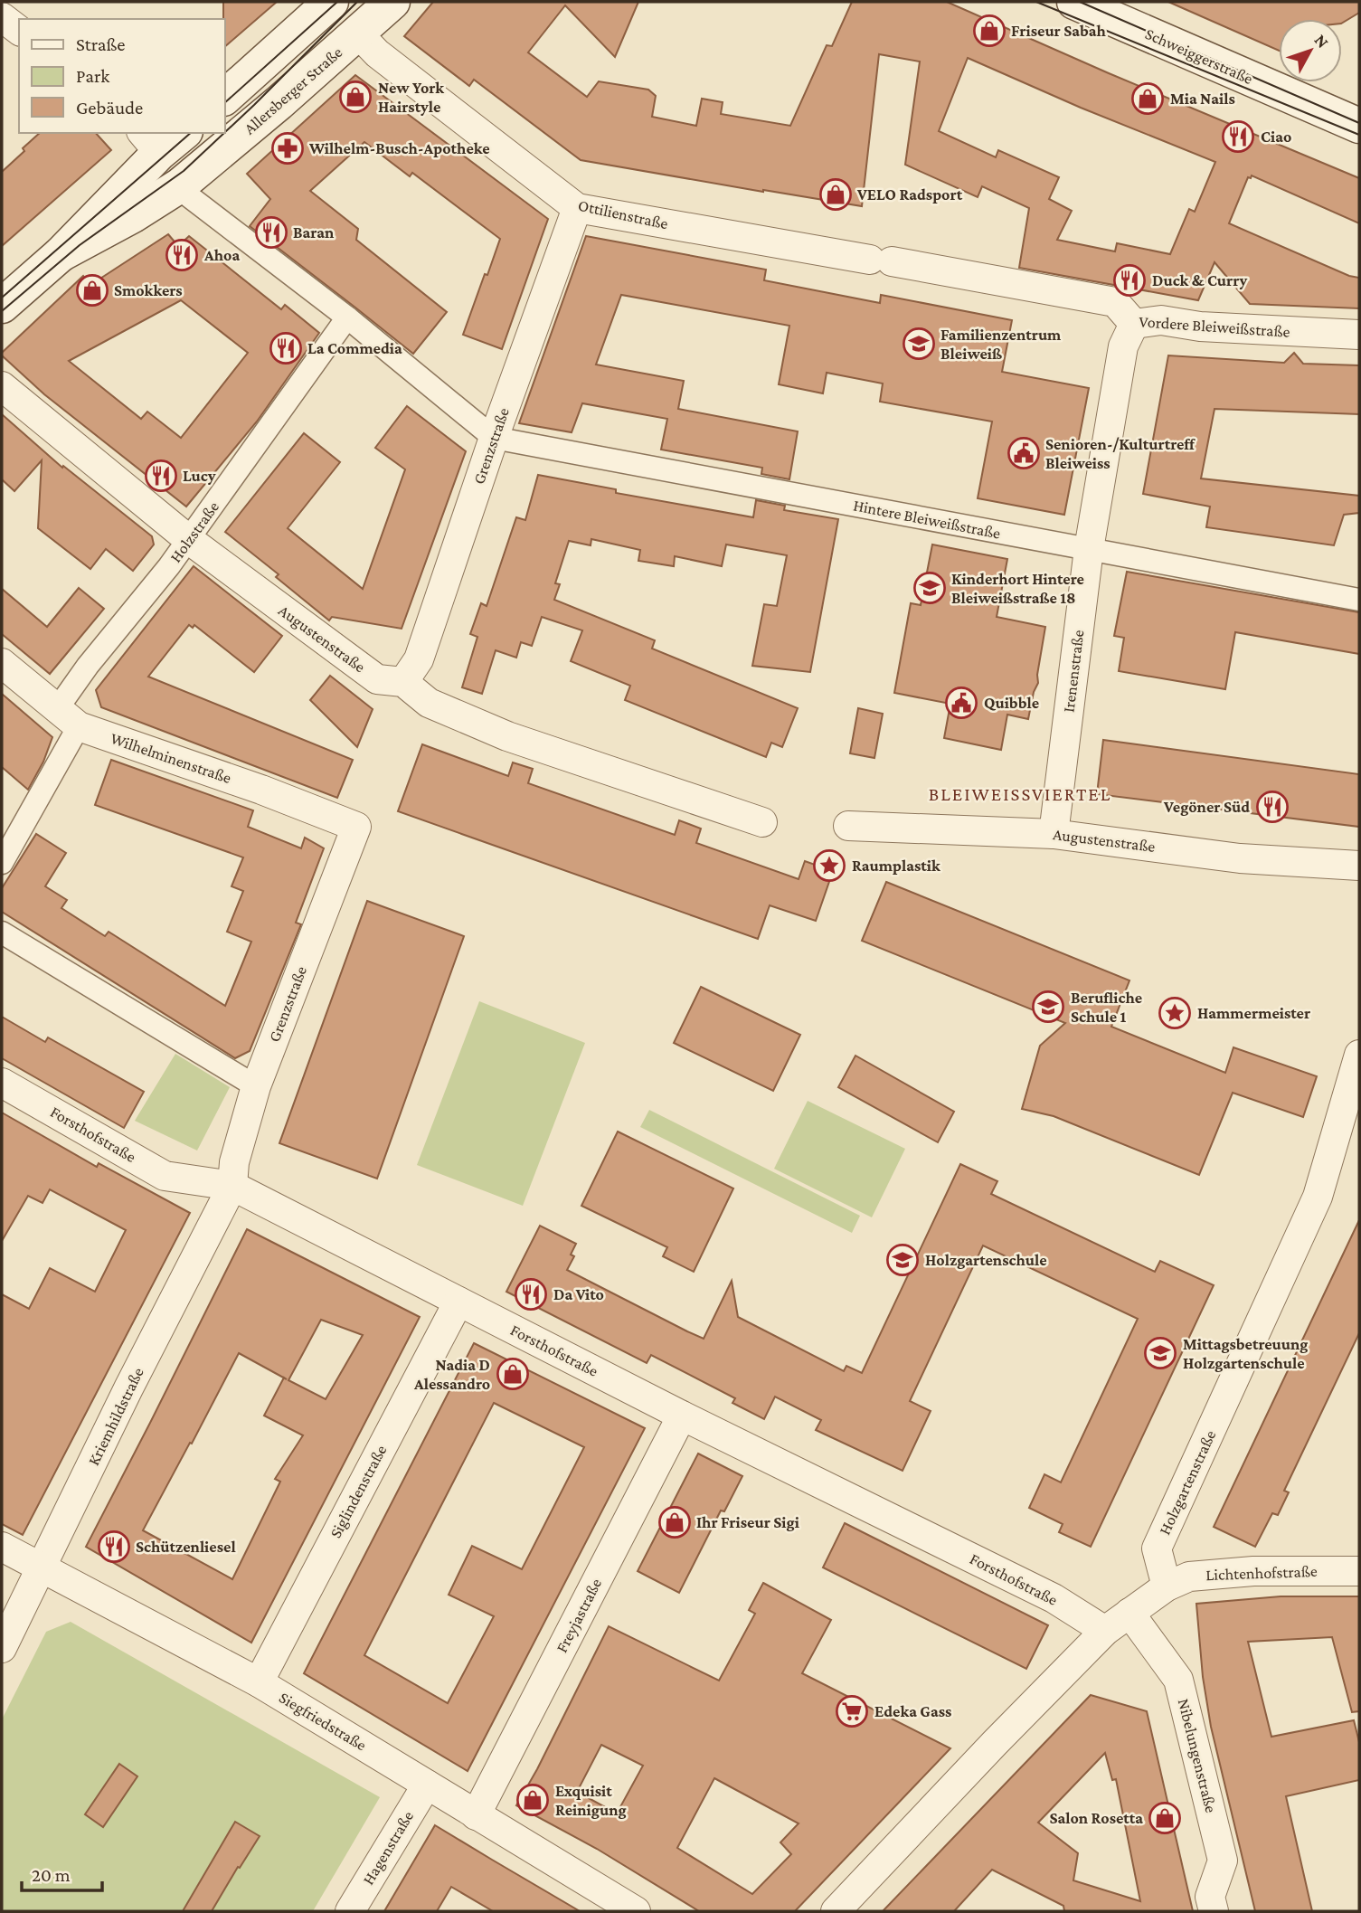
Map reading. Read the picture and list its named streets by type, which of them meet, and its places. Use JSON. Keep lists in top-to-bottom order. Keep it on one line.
{"streets":{"main road":["Schweiggerstraße","Allersberger Straße"],"street":["Ottilienstraße","Vordere Bleiweißstraße","Grenzstraße","Hintere Bleiweißstraße","Holzstraße","Augustenstraße","Irenenstraße","Wilhelminenstraße","Forsthofstraße","Kriemhildstraße","Holzgartenstraße","Siglindenstraße","Lichtenhofstraße","Freyjastraße","Siegfriedstraße","Nibelungenstraße","Hagenstraße"]},"crossings":[["Allersberger Straße","Ottilienstraße"],["Ottilienstraße","Vordere Bleiweißstraße"],["Ottilienstraße","Grenzstraße"],["Vordere Bleiweißstraße","Irenenstraße"],["Grenzstraße","Hintere Bleiweißstraße"],["Grenzstraße","Augustenstraße"],["Grenzstraße","Wilhelminenstraße"],["Grenzstraße","Forsthofstraße"],["Grenzstraße","Kriemhildstraße"],["Hintere Bleiweißstraße","Irenenstraße"],["Holzstraße","Augustenstraße"],["Holzstraße","Wilhelminenstraße"],["Augustenstraße","Irenenstraße"],["Forsthofstraße","Kriemhildstraße"],["Forsthofstraße","Siglindenstraße"],["Forsthofstraße","Freyjastraße"],["Kriemhildstraße","Siegfriedstraße"],["Holzgartenstraße","Lichtenhofstraße"],["Siglindenstraße","Siegfriedstraße"],["Freyjastraße","Siegfriedstraße"],["Siegfriedstraße","Hagenstraße"]],"districts":["BLEIWEISSVIERTEL"],"places":{"shop":["Friseur Sabah","New York Hairstyle","Mia Nails","VELO Radsport","Smokkers","Nadia D Alessandro","Ihr Friseur Sigi","Exquisit Reinigung","Salon Rosetta"],"restaurant":["Ciao","Baran","Ahoa","Duck & Curry","La Commedia","Lucy","Vegöner Süd","Da Vito","Schützenliesel"],"pharmacy":["Wilhelm-Busch-Apotheke"],"school or university":["Familienzentrum Bleiweiß","Kinderhort Hintere Bleiweißstraße 18","Berufliche Schule 1","Holzgartenschule","Mittagsbetreuung Holzgartenschule"],"public building":["Senioren-/Kulturtreff Bleiweiss","Quibble"],"place":["Raumplastik","Hammermeister"],"supermarket":["Edeka Gass"]},"legend":["Straße","Park","Gebäude"],"scale_bar":"20 m","north":"top right"}
